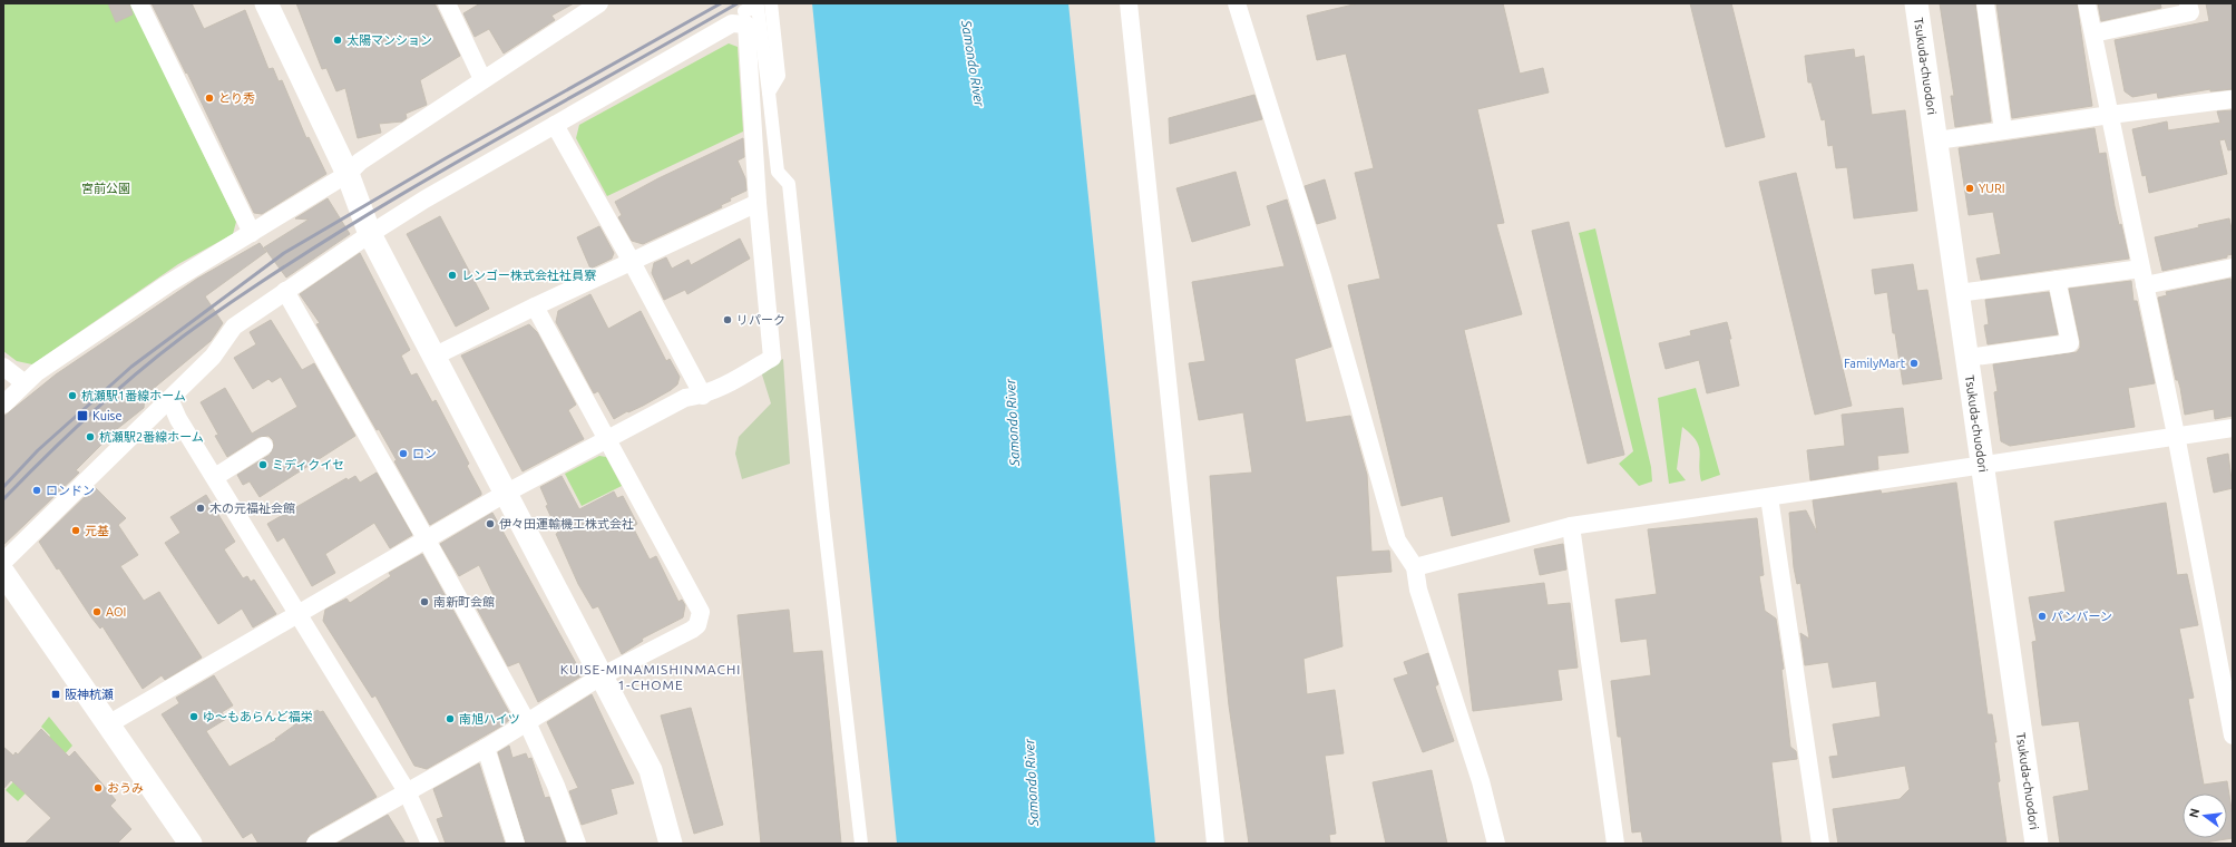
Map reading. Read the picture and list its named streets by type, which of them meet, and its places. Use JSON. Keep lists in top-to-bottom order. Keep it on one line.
{"streets":{"street":["Tsukuda-chuodori"]},"districts":["KUISE-MINAMISHINMACHI 1-CHOME"],"water":["Samondo River"],"parks":["宮前公園"],"places":{"other":["太陽マンション","とり秀","YURI","レンゴー株式会社社員寮","リパーク","FamilyMart","杭瀬駅1番線ホーム","杭瀬駅2番線ホーム","ロン","ミディクイセ","ロンドン","木の元福祉会館","伊々田運輸機工株式会社","元基","南新町会館","AOI","パンバーン","ゆ～もあらんど福栄","南旭ハイツ","おうみ"],"transit":["Kuise","阪神杭瀬"]},"north":"left"}
